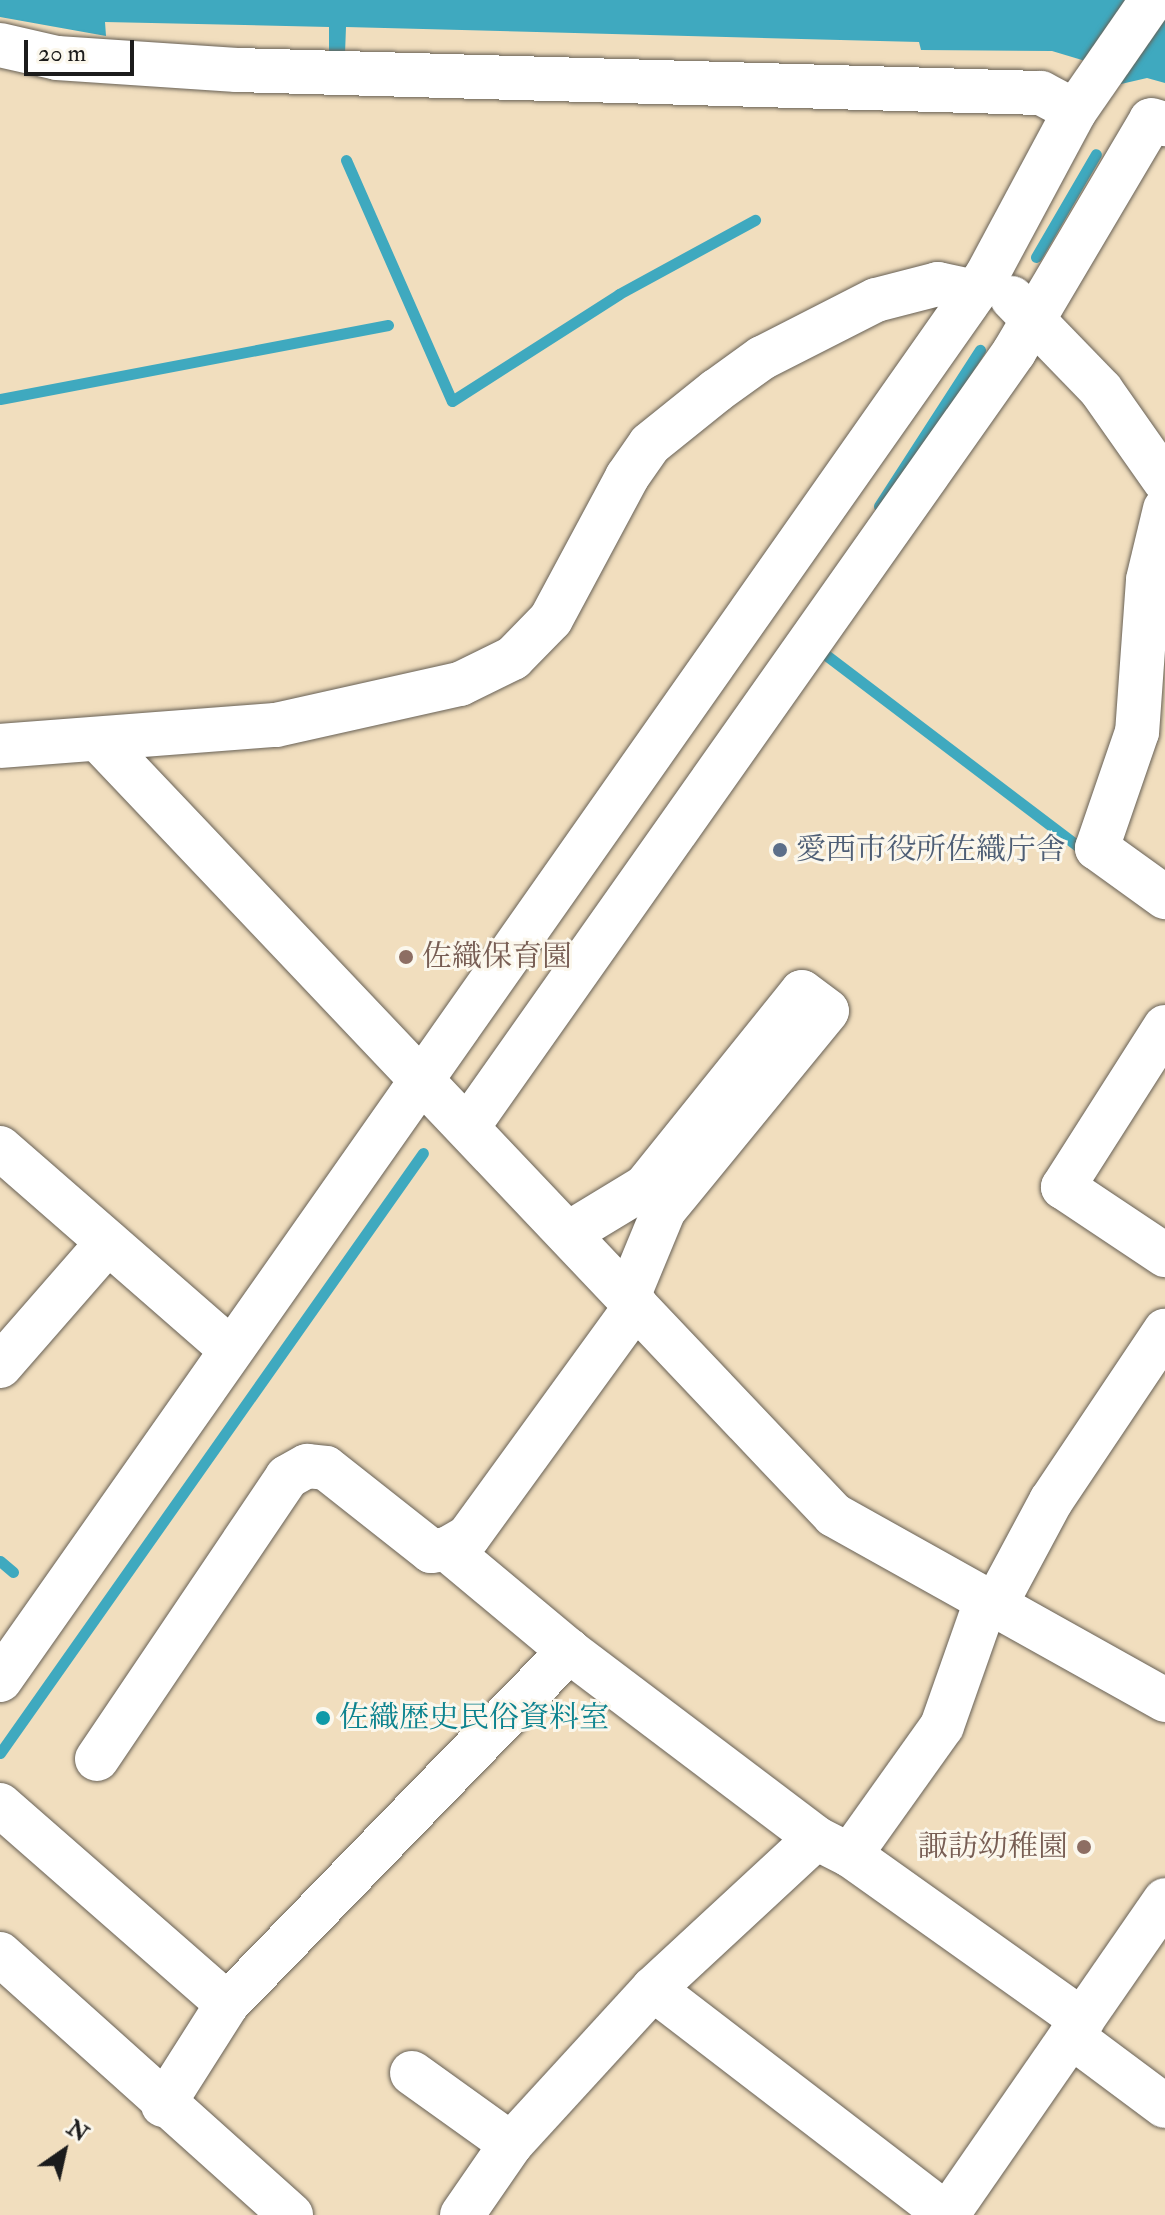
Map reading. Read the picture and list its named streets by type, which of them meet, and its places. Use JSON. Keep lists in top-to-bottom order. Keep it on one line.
{"places":["愛西市役所佐織庁舎","佐織保育園","佐織歴史民俗資料室","諏訪幼稚園"],"scale_bar":"20 m","north":"top right"}
